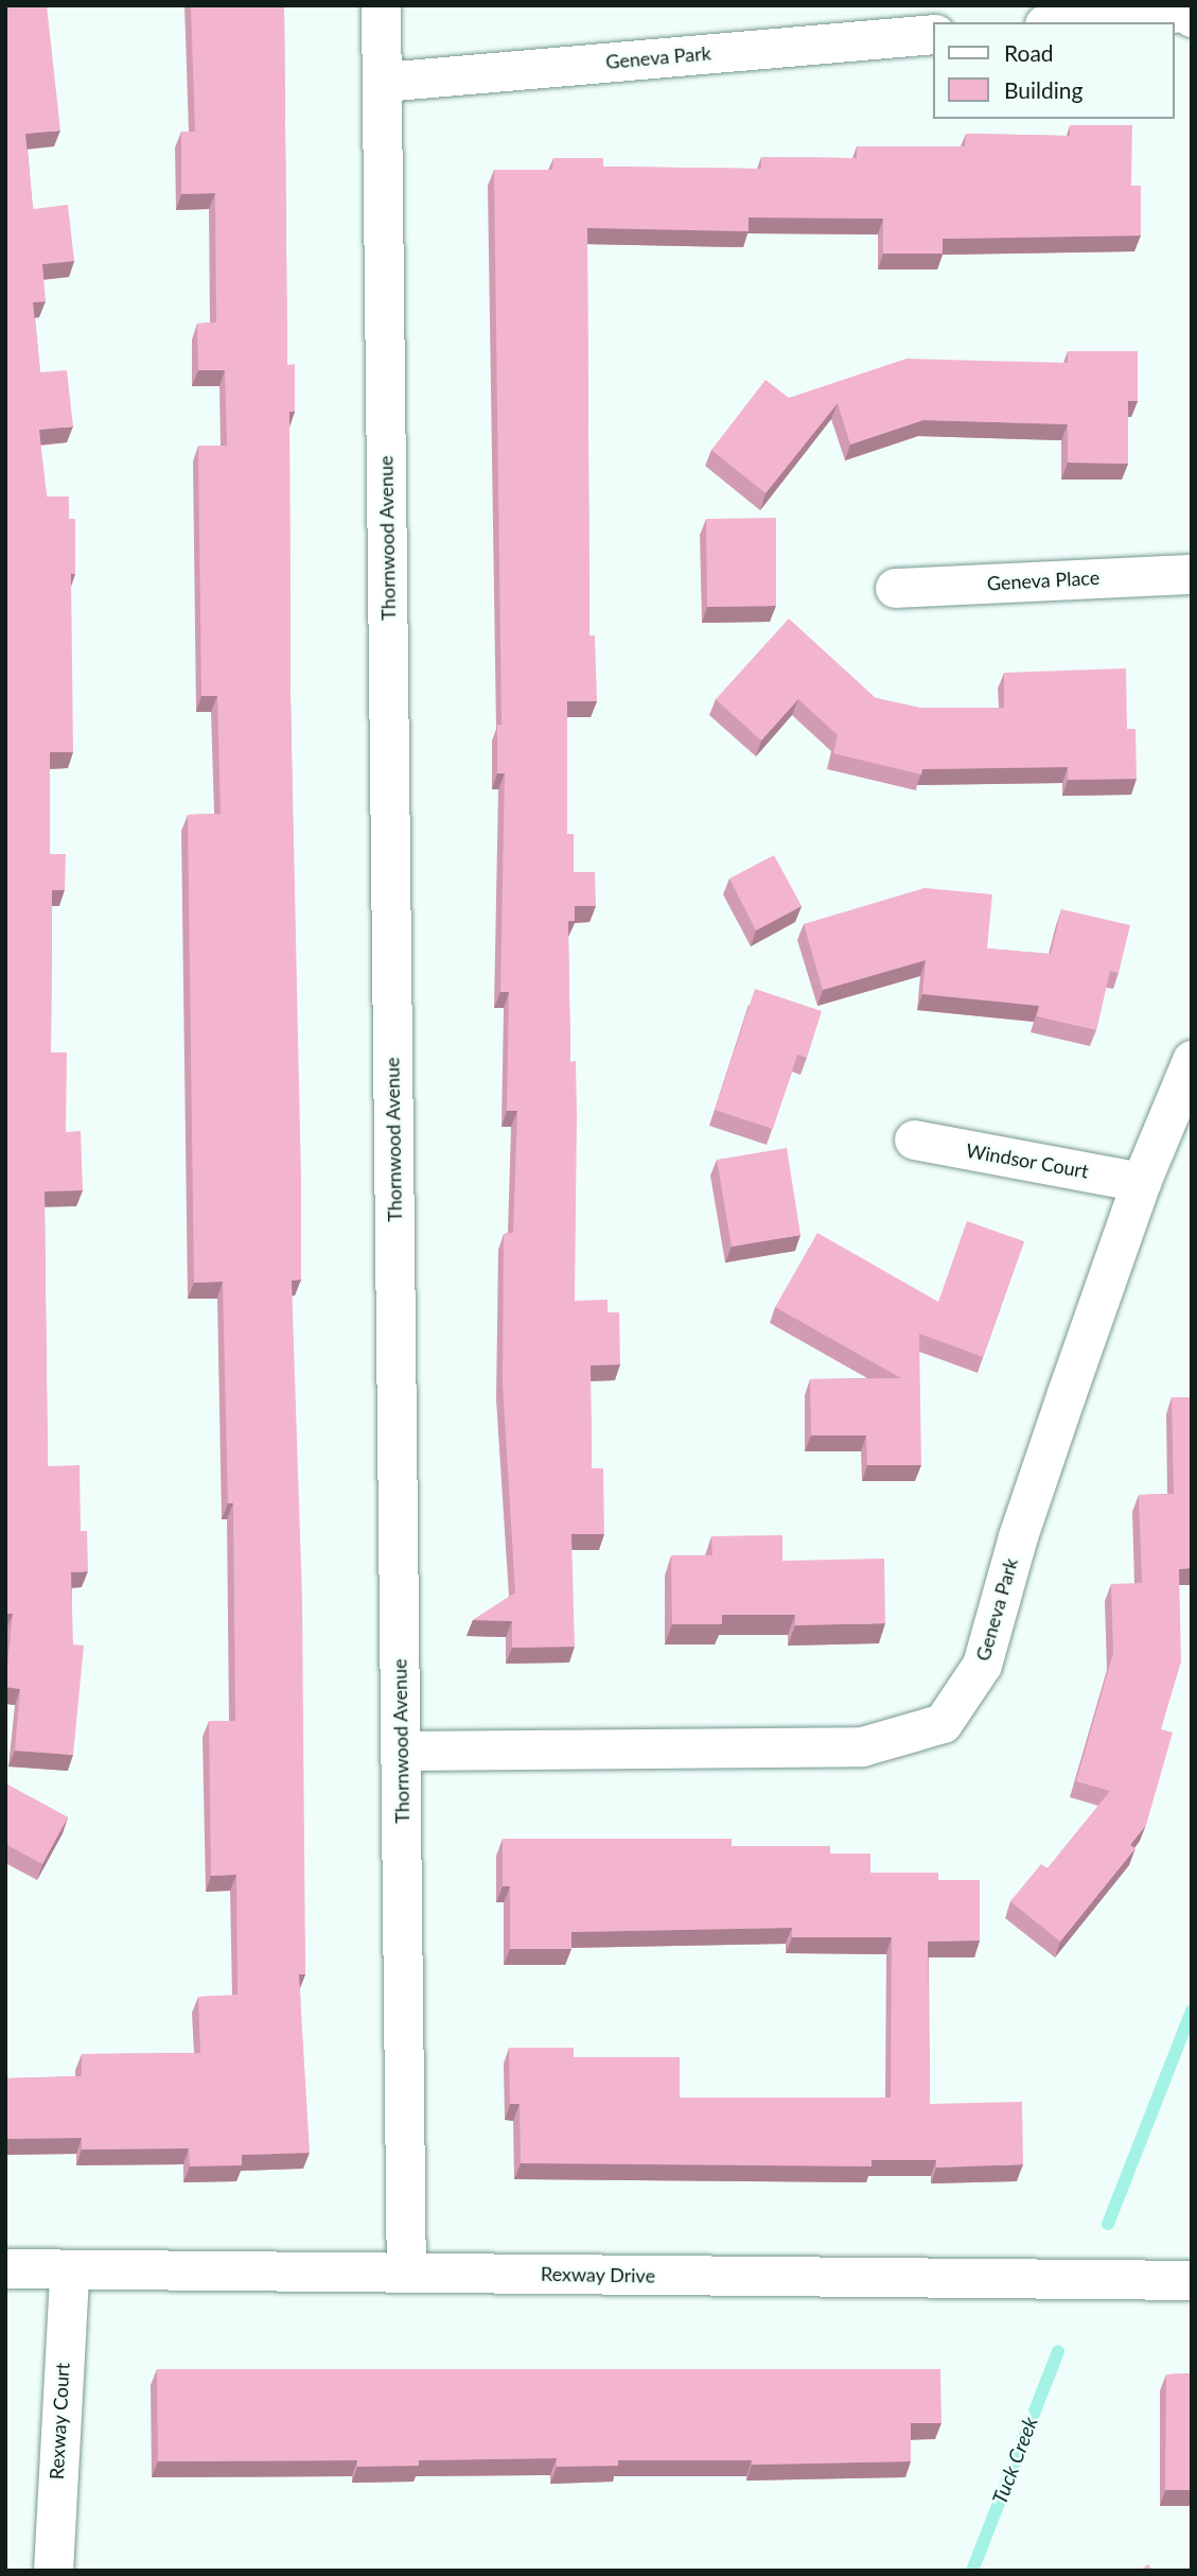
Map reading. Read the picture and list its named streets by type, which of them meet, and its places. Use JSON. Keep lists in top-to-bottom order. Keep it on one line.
{"streets":{"street":["Geneva Park","Thornwood Avenue","Geneva Place","Windsor Court","Rexway Drive","Rexway Court"]},"crossings":[["Geneva Park","Thornwood Avenue"],["Geneva Park","Windsor Court"],["Thornwood Avenue","Rexway Drive"],["Rexway Drive","Rexway Court"]],"water":["Tuck Creek"],"legend":["Road","Building"]}
